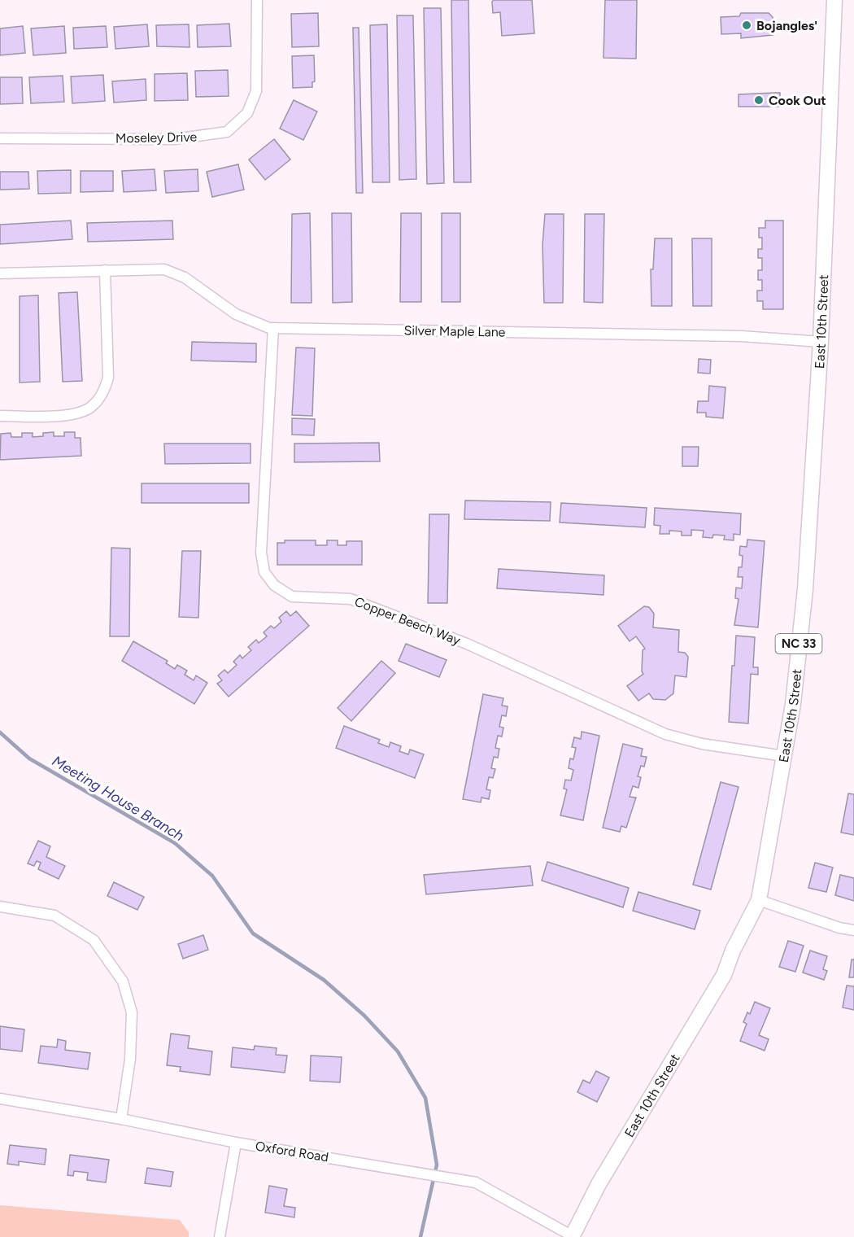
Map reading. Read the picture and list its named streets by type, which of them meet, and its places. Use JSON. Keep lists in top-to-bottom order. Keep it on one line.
{"streets":{"main road":["East 10th Street","NC 33"],"street":["Moseley Drive","Silver Maple Lane","Copper Beech Way","Oxford Road"]},"crossings":[["East 10th Street","Silver Maple Lane"],["East 10th Street","Copper Beech Way"],["East 10th Street","Oxford Road"],["Silver Maple Lane","Copper Beech Way"]],"water":["Meeting House Branch"],"places":["Bojangles'","Cook Out"]}
